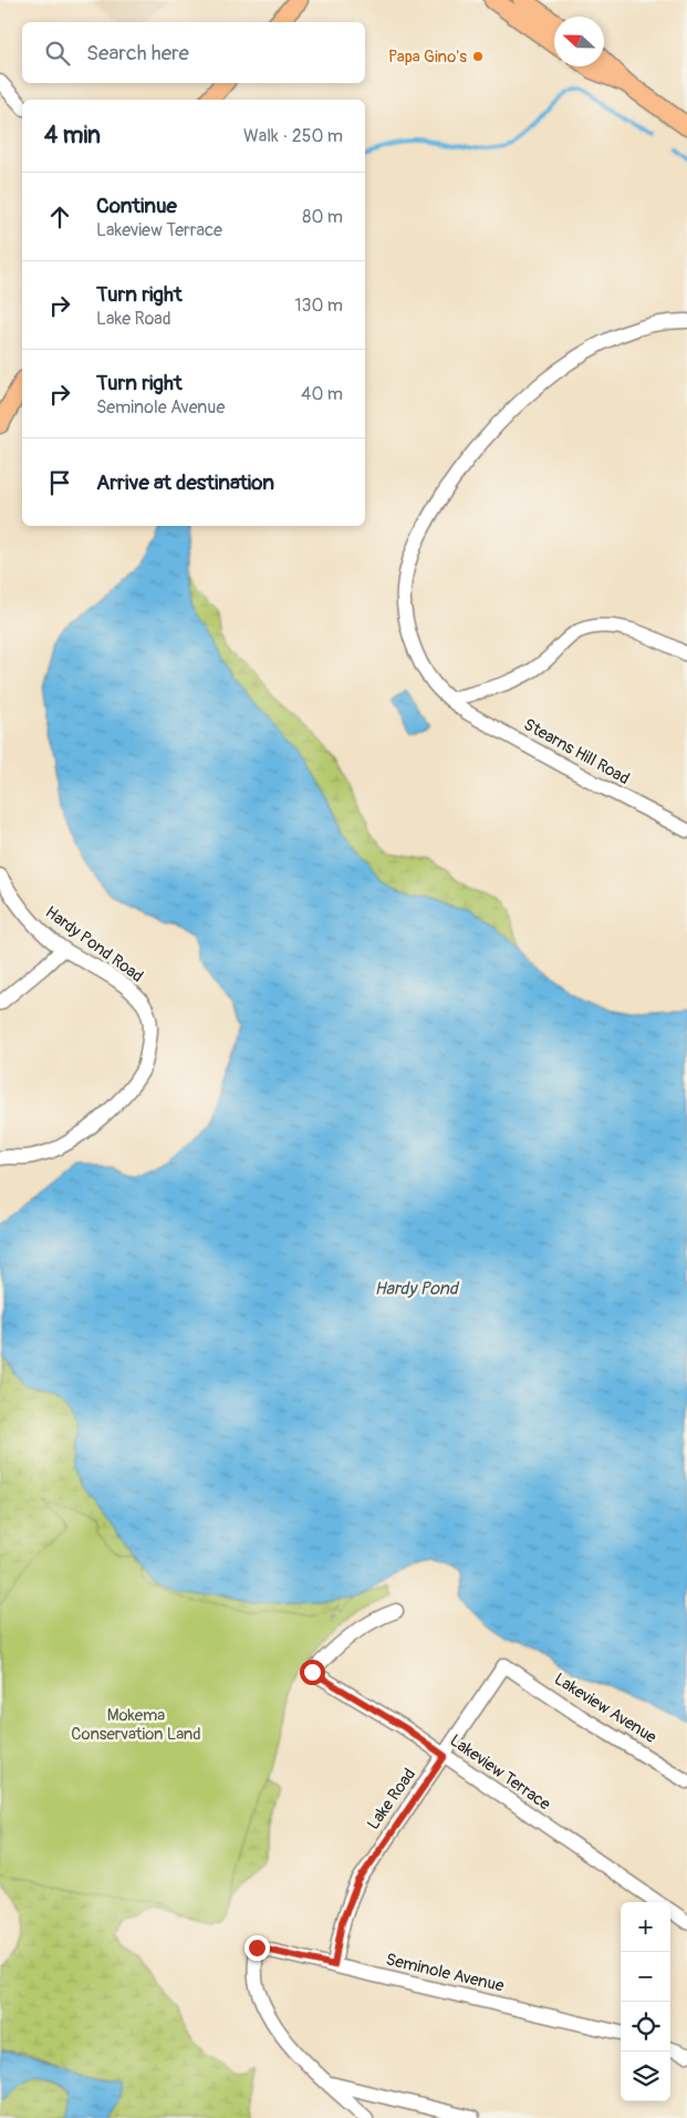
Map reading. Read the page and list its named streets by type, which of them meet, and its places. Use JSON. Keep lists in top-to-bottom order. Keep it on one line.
{"streets":{"street":["Stearns Hill Road","Hardy Pond Road","Lakeview Avenue","Lakeview Terrace","Lake Road","Seminole Avenue"]},"crossings":[["Lakeview Avenue","Lake Road"],["Lakeview Terrace","Lake Road"],["Lake Road","Seminole Avenue"]],"water":["Hardy Pond"],"parks":["Mokema Conservation Land"],"places":["Papa Gino's"],"north":"left","page":{"search":"Search here","heading":["4 min","Walk · 250 m"],"list":[["Continue","Lakeview Terrace","80 m"],["Turn right","Lake Road","130 m"],["Turn right","Seminole Avenue","40 m"],"Arrive at destination"],"map_buttons":["+","−"]}}
